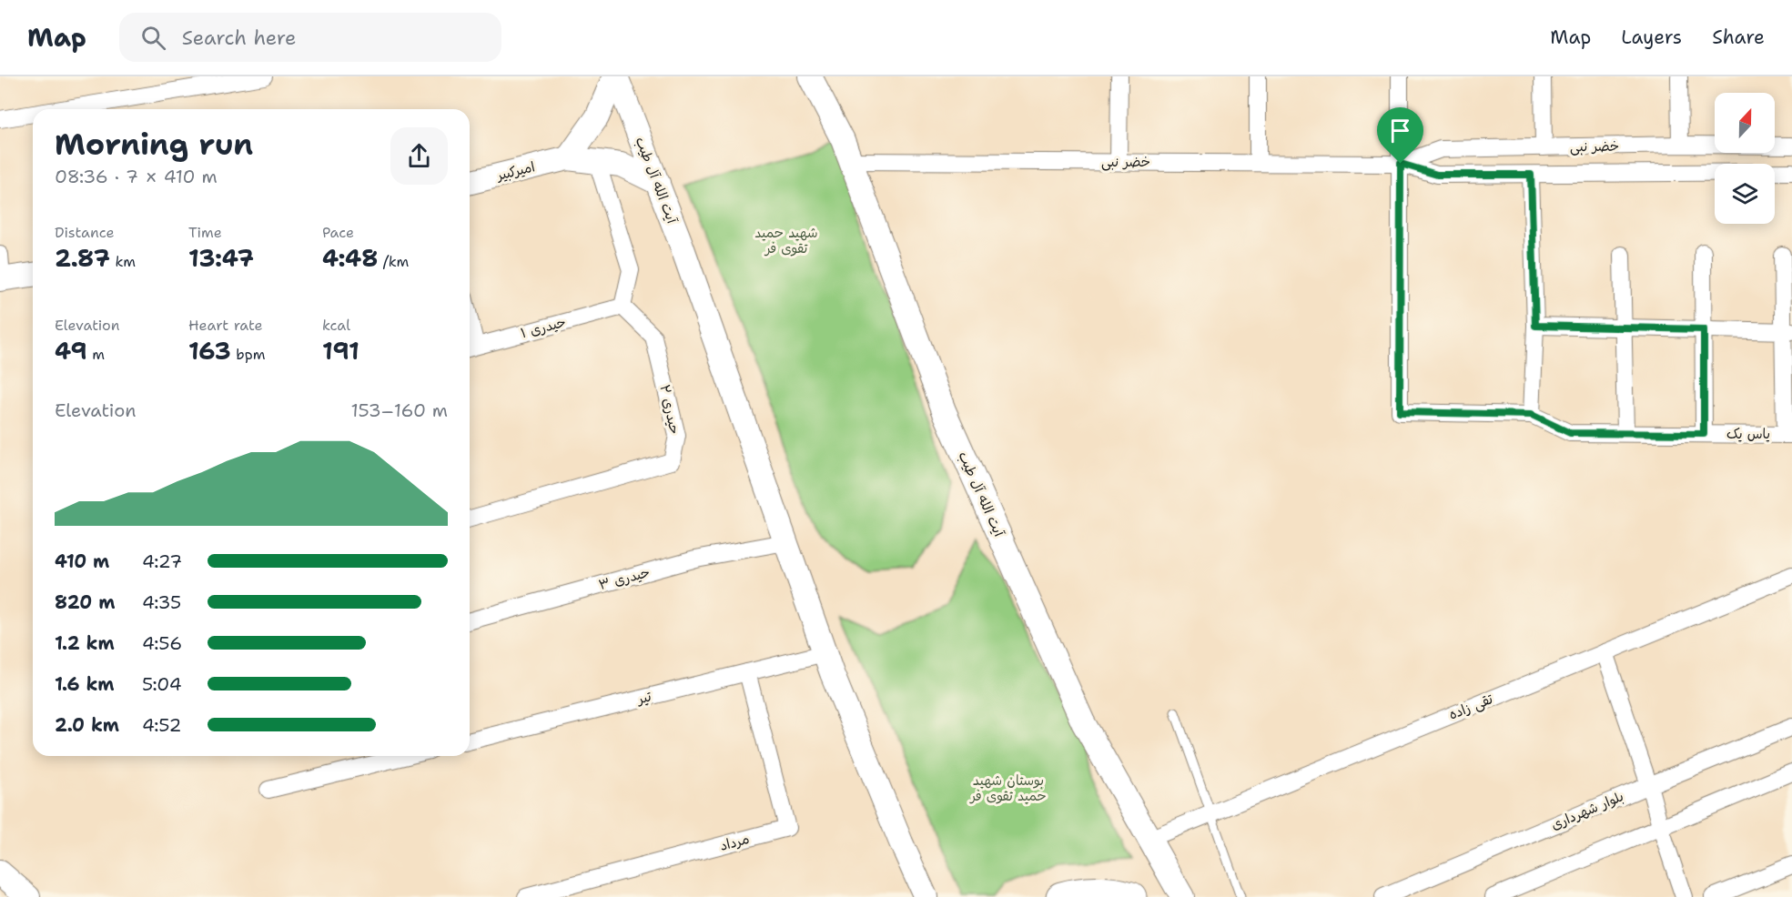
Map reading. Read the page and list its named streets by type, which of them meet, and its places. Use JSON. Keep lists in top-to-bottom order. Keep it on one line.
{"streets":{"main road":["امیرکبیر","آیت الله آل طیب"],"street":["خضر نبی","حیدری ۱","حیدری ۲","یاس یک","حیدری ۳","تیر","تقی زاده","بلوار شهرداری","مرداد"]},"crossings":[["خضر نبی","آیت الله آل طیب"],["خضر نبی","یاس یک"],["آیت الله آل طیب","حیدری ۳"],["آیت الله آل طیب","تیر"],["آیت الله آل طیب","تقی زاده"],["حیدری ۱","حیدری ۲"],["تیر","مرداد"]],"parks":["شهید حمید تقوی فر","بوستان شهید حمید تقوی فر"],"north":"top","page":{"header":"Map","search":"Search here","nav":["Map","Layers","Share"],"heading":["Morning run","08:36 · 7 × 410 m"],"stats":[["Distance","2.87 km"],["Time","13:47"],["Pace","4:48 /km"],["Elevation","49 m"],["Heart rate","163 bpm"],["kcal","191"]],"chart":["Elevation","153–160 m"],"list":[{"name":"410 m","note":"4:27"},{"name":"820 m","note":"4:35"},{"name":"1.2 km","note":"4:56"},{"name":"1.6 km","note":"5:04"},{"name":"2.0 km","note":"4:52"}]}}
